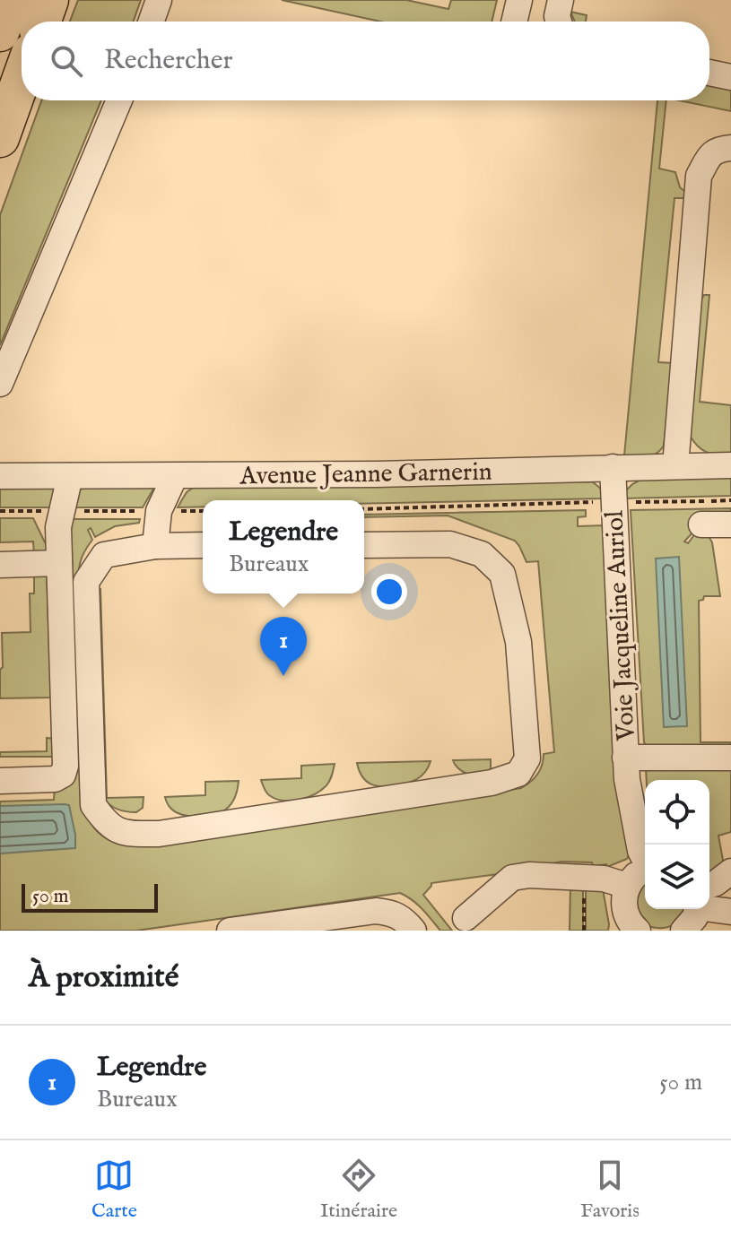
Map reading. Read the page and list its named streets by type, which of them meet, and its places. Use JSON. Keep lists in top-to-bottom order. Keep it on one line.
{"streets":{"street":["Avenue Jeanne Garnerin","Voie Jacqueline Auriol"]},"crossings":[["Avenue Jeanne Garnerin","Voie Jacqueline Auriol"]],"scale_bar":"50 m","page":{"search":"Rechercher","popup":["Legendre","Bureaux"],"pins":"1","scale":"50 m","heading":"À proximité","list":[{"mark":"1","name":"Legendre","note":"Bureaux","value":"50 m"}],"nav":["Carte","Itinéraire","Favoris"]}}
